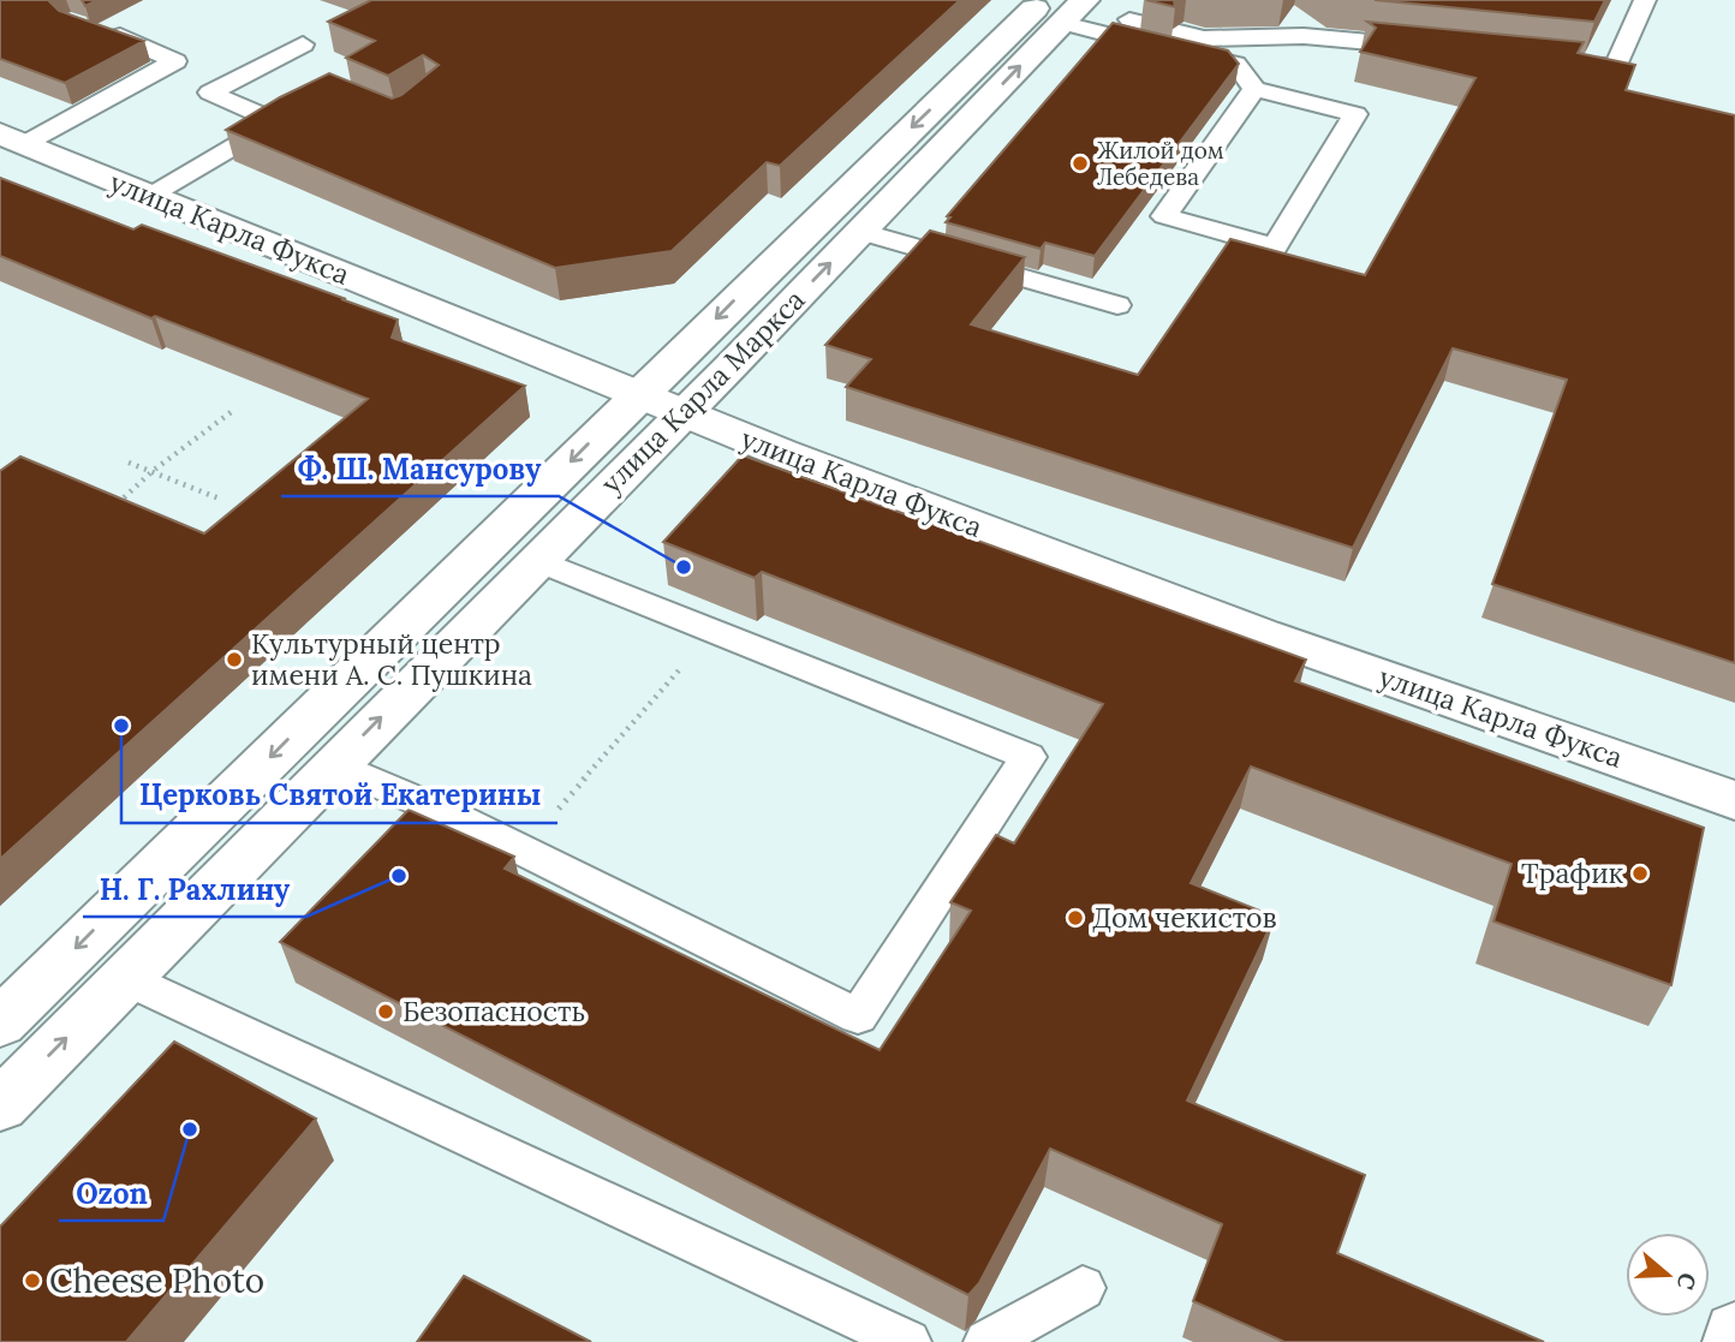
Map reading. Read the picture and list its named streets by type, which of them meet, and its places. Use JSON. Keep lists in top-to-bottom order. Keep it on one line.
{"streets":{"main road":["улица Карла Фукса","улица Карла Маркса"]},"crossings":[["улица Карла Фукса","улица Карла Маркса"]],"places":["Жилой дом Лебедева","Ф. Ш. Мансурову","Культурный центр имени А. С. Пушкина","Церковь Святой Екатерины","Трафик","Н. Г. Рахлину","Дом чекистов","Безопасность","Ozon","Cheese Photo"],"north":"right"}
